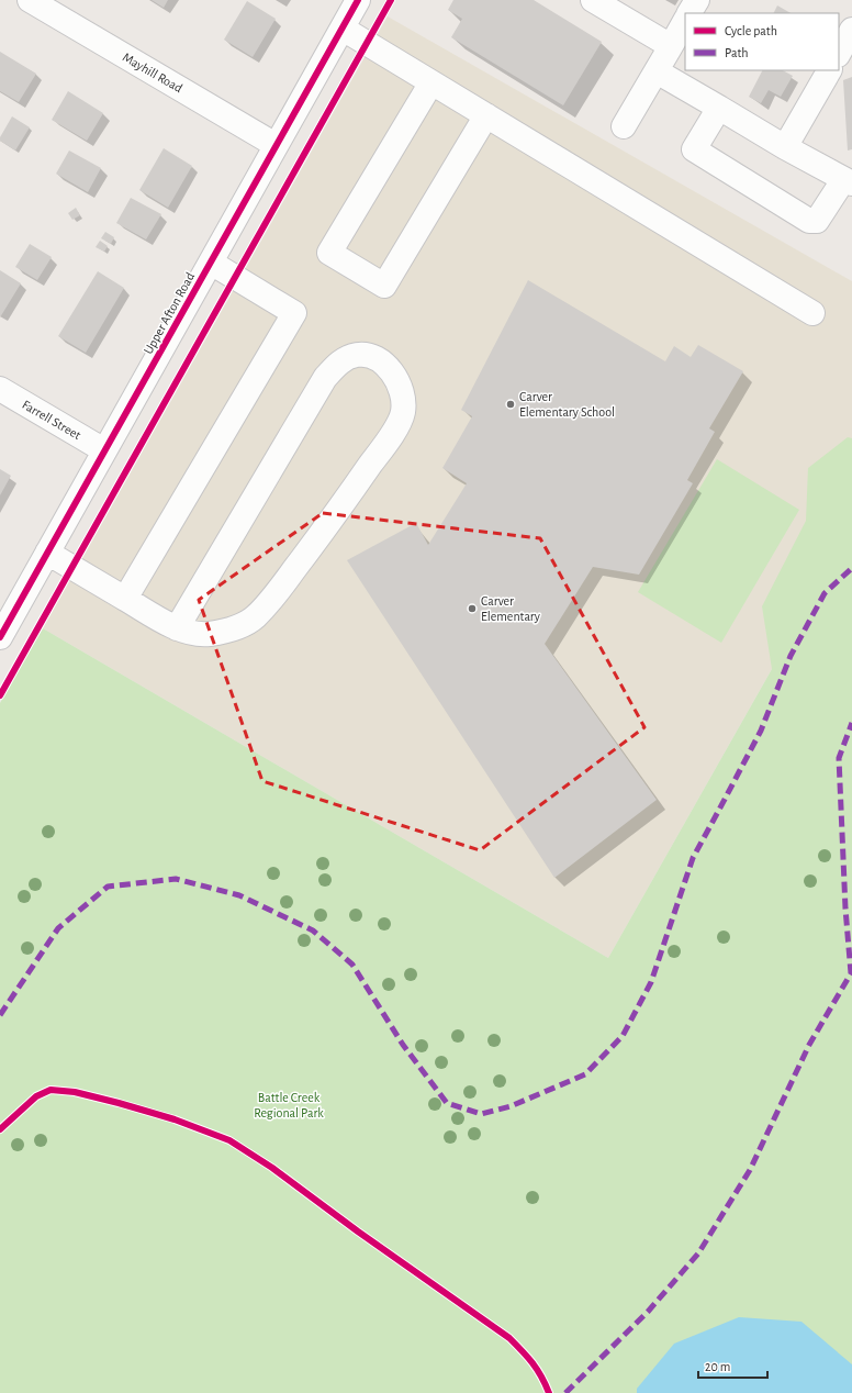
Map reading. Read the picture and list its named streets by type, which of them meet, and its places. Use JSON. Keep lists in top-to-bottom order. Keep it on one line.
{"streets":{"street":["Mayhill Road","Upper Afton Road","Farrell Street"]},"crossings":[["Mayhill Road","Upper Afton Road"],["Upper Afton Road","Farrell Street"]],"parks":["Battle Creek Regional Park"],"places":["Carver Elementary School","Carver Elementary"],"legend":["Cycle path","Path"],"scale_bar":"20 m"}
